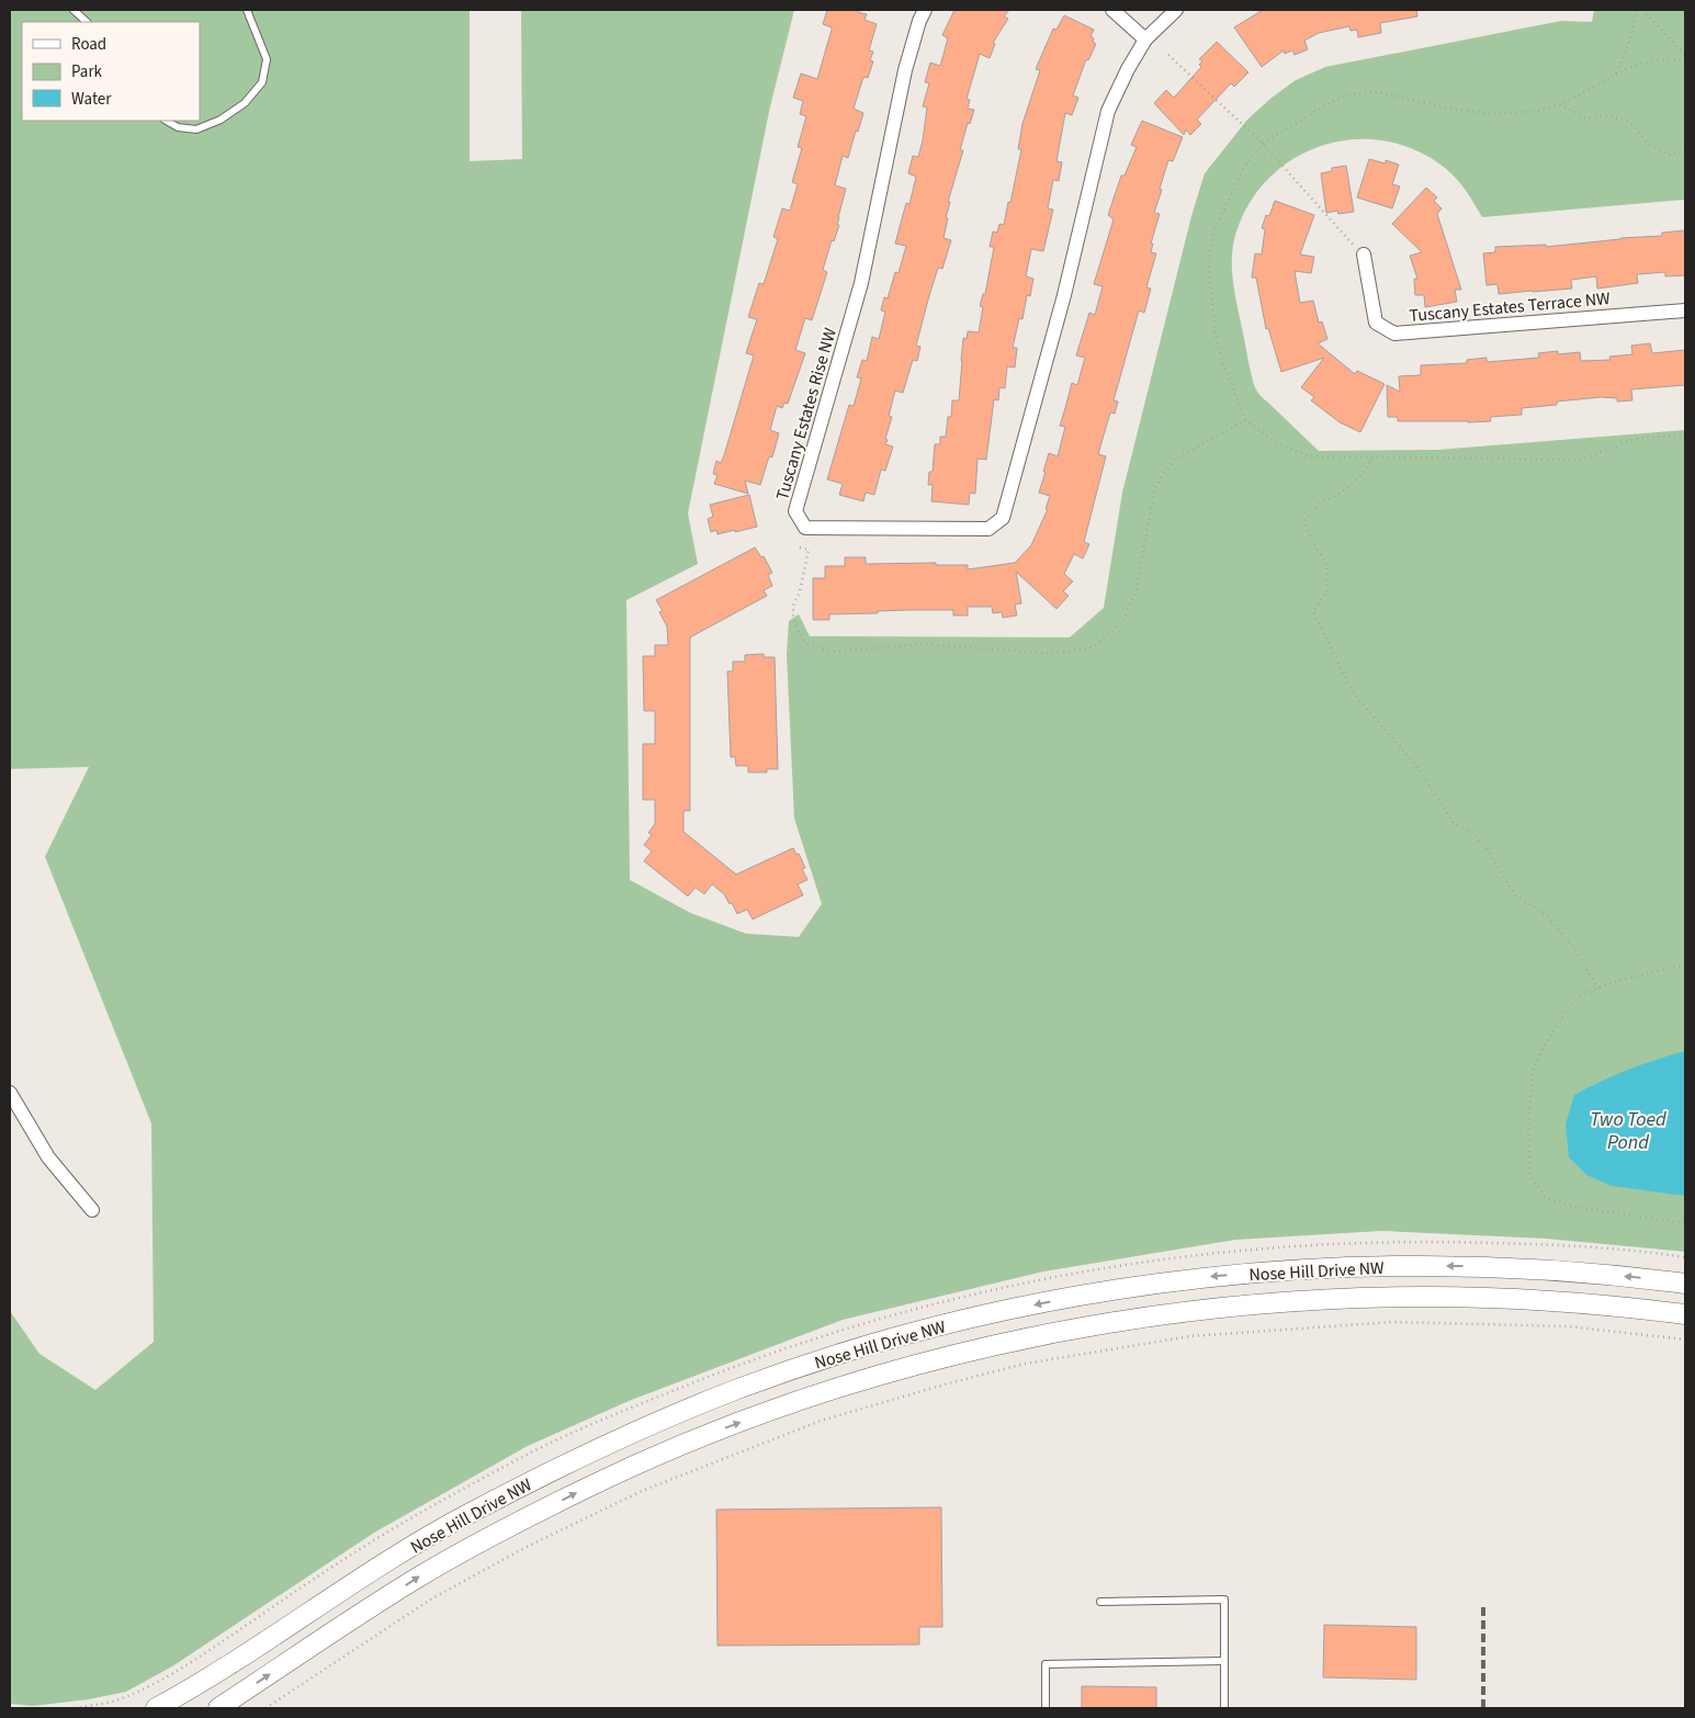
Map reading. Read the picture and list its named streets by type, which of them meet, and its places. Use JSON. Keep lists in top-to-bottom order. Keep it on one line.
{"streets":{"street":["Tuscany Estates Terrace NW","Tuscany Estates Rise NW","Nose Hill Drive NW"]},"water":["Two Toed Pond"],"legend":["Road","Park","Water"]}
